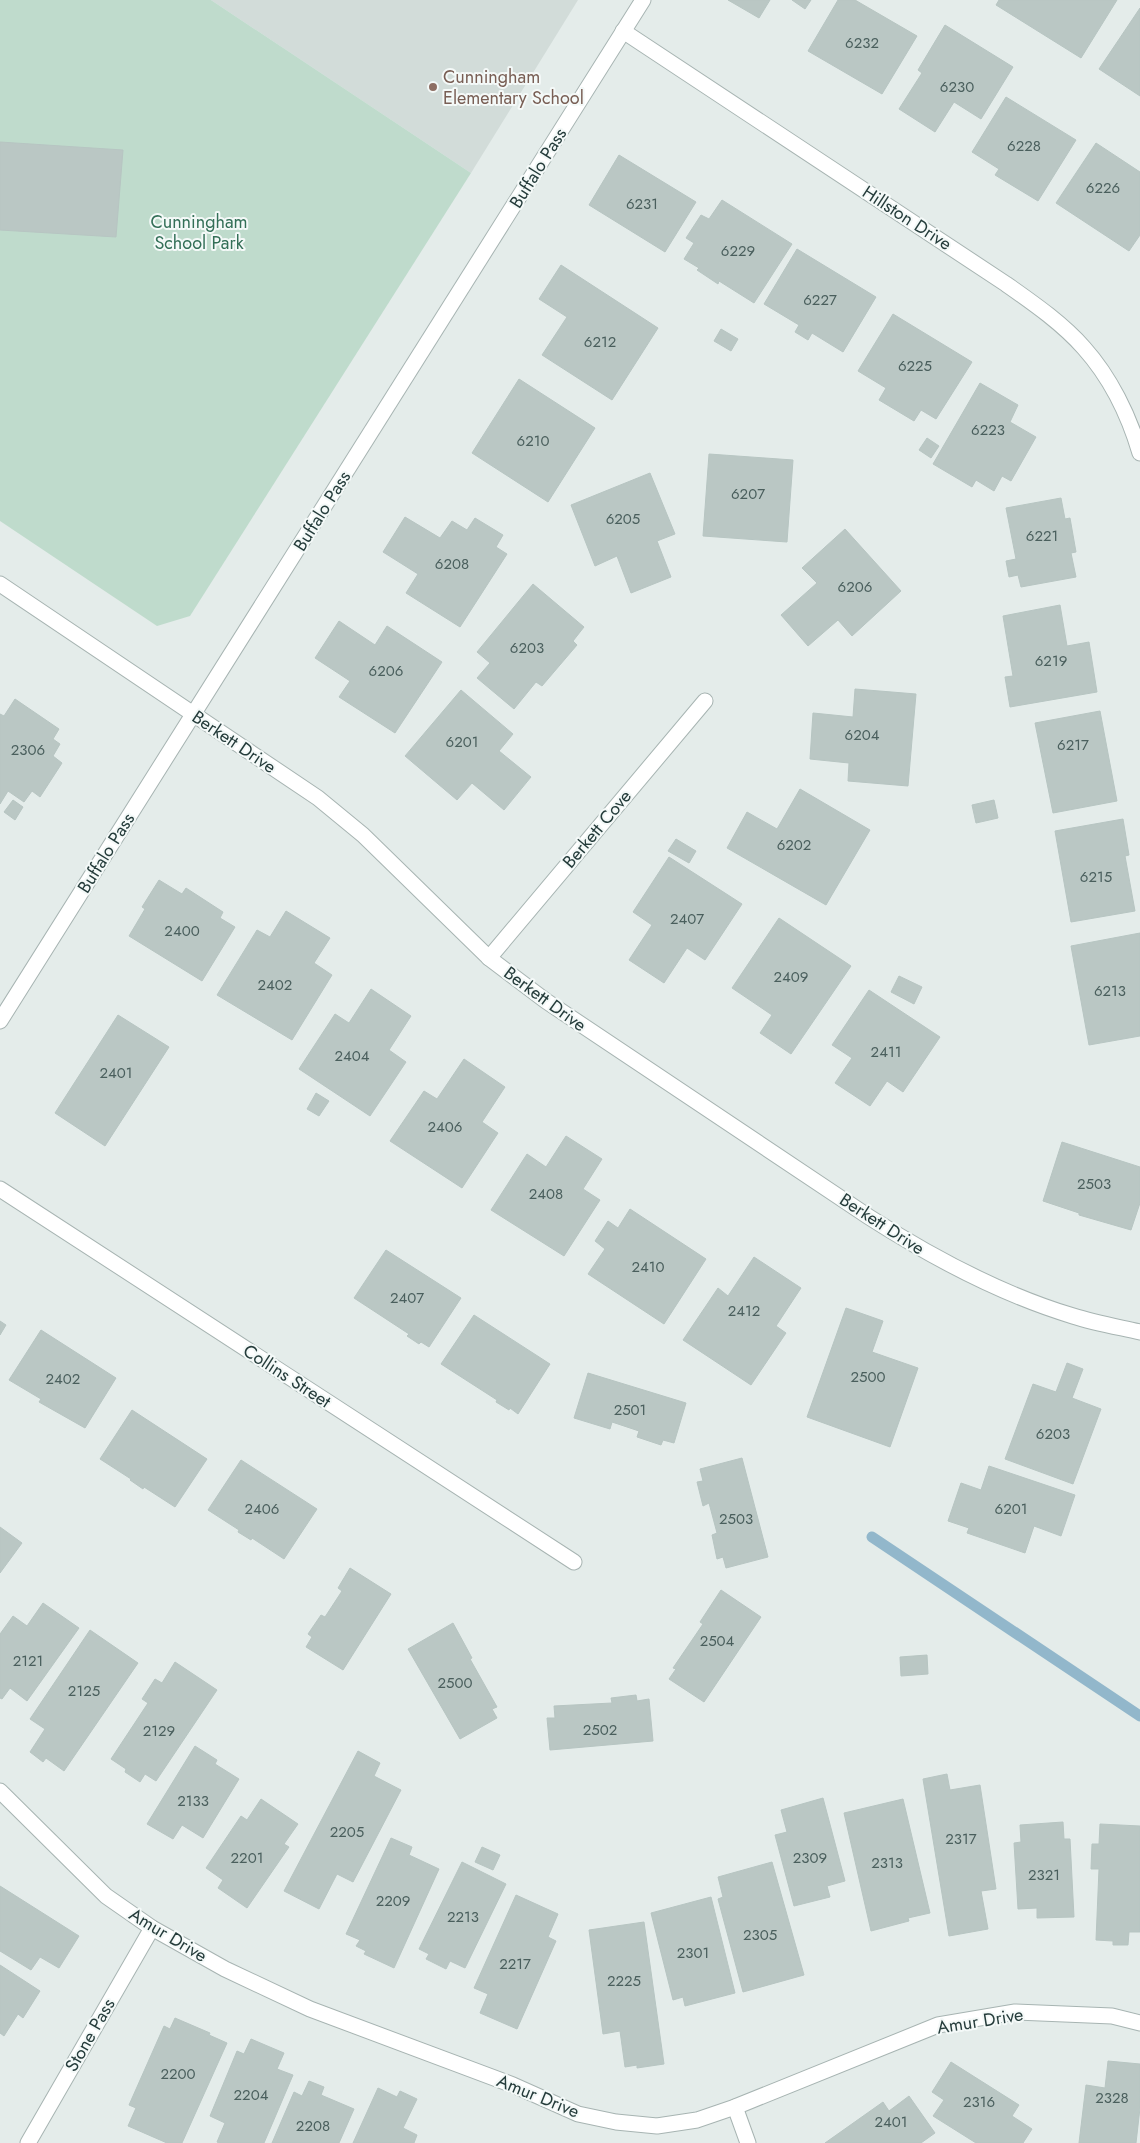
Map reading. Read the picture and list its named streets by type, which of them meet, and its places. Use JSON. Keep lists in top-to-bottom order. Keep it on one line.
{"streets":{"street":["Buffalo Pass","Hillston Drive","Berkett Drive","Berkett Cove","Collins Street","Amur Drive","Stone Pass"]},"crossings":[["Buffalo Pass","Hillston Drive"],["Buffalo Pass","Berkett Drive"],["Berkett Drive","Berkett Cove"],["Amur Drive","Stone Pass"]],"parks":["Cunningham School Park"],"places":["Cunningham Elementary School"],"house_numbers":["6232","6230","6228","6226","6231","6229","6227","6212","6225","6223","6210","6207","6205","6221","6208","6206","6203","6219","6206","6204","6201","6217","2306","6202","6215","2407","2400","2409","2402","6213","2411","2404","2401","2406","2503","2408","2410","2407","2412","2500","2402","2501","6203","2406","6201","2503","2504","2121","2500","2125","2502","2129","2133","2205","2317","2201","2309","2313","2321","2209","2213","2305","2301","2217","2225","2200","2204","2328","2316","2401","2208"]}
